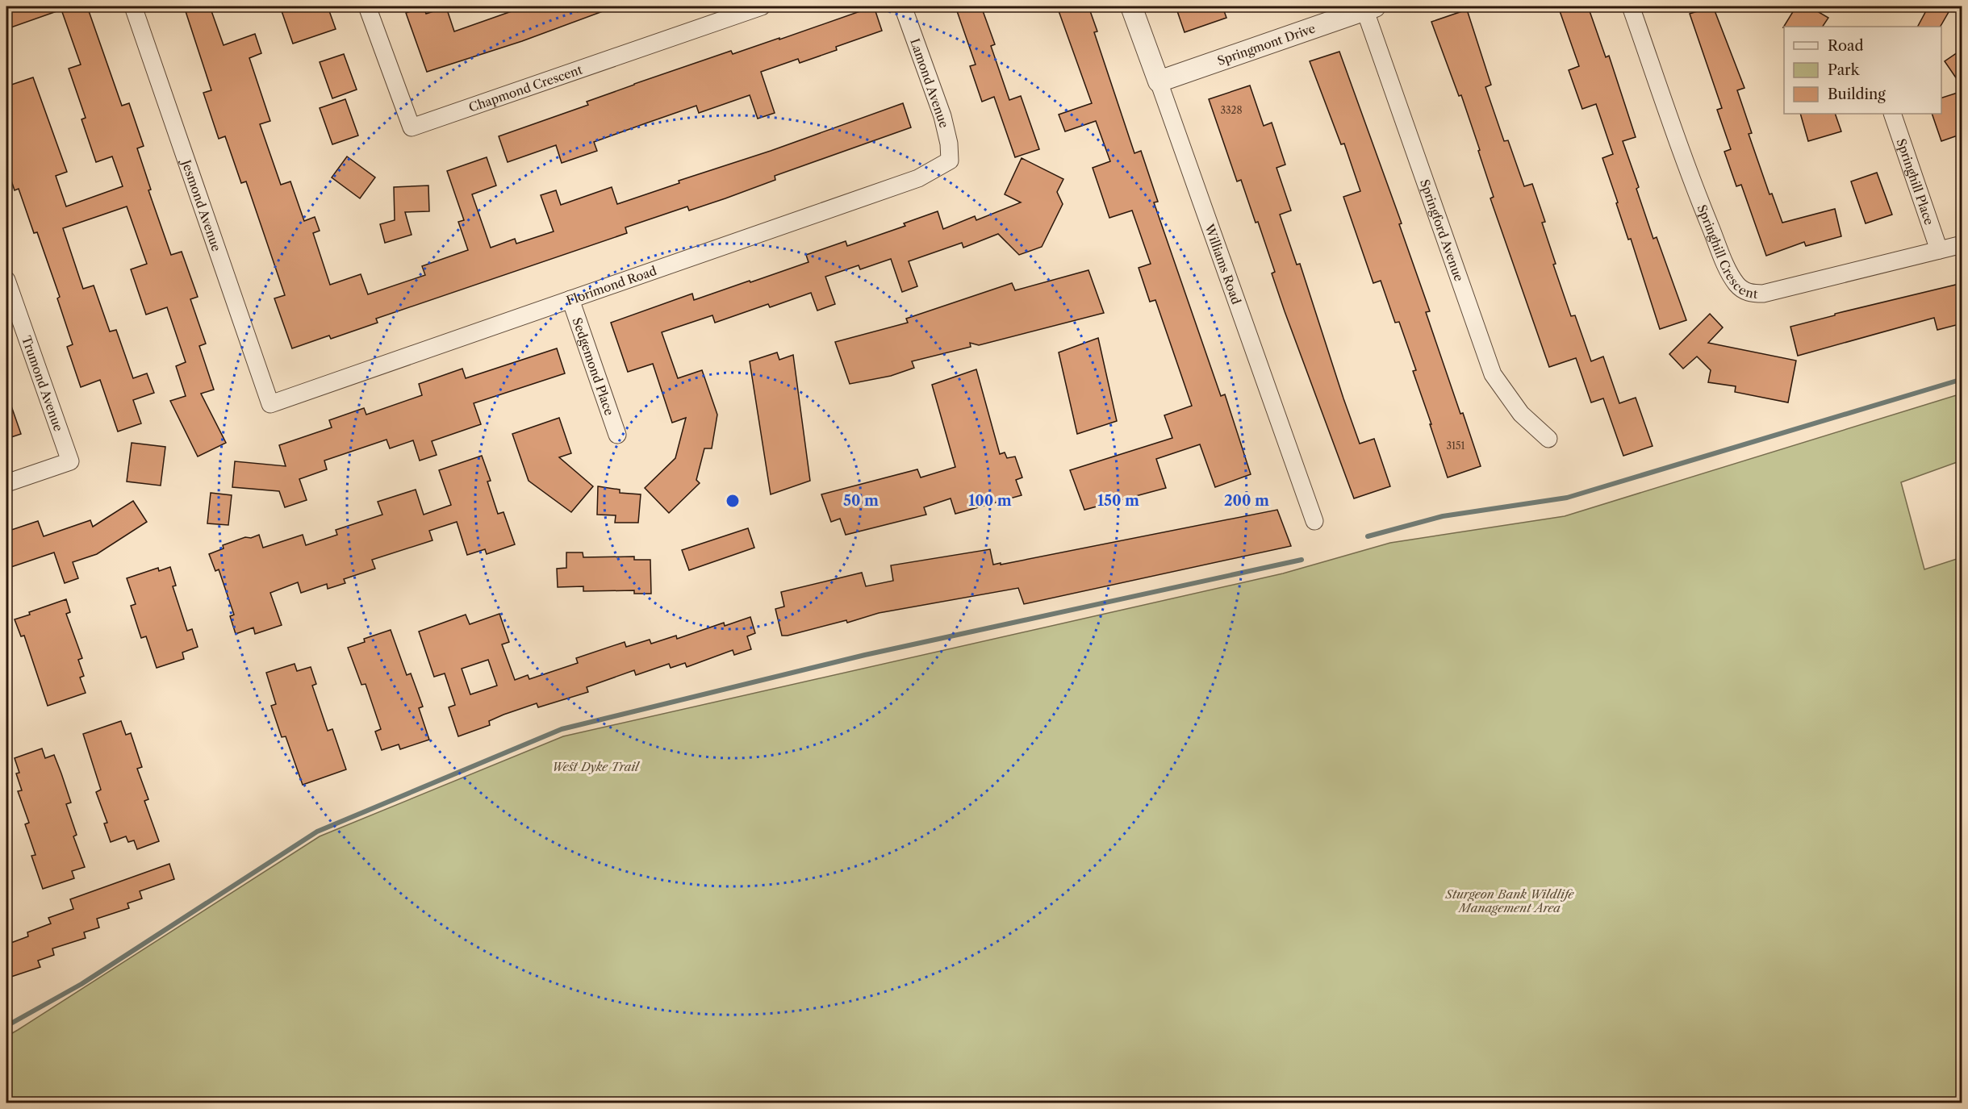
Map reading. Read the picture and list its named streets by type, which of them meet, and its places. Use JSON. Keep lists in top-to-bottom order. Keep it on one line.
{"streets":{"street":["Springmont Drive","Lamond Avenue","Chapmond Crescent","Springhill Place","Jesmond Avenue","Springford Avenue","Springhill Crescent","Williams Road","Florimond Road","Sedgemond Place","Trumond Avenue"]},"crossings":[["Springmont Drive","Springford Avenue"],["Springmont Drive","Williams Road"],["Lamond Avenue","Florimond Road"],["Springhill Place","Springhill Crescent"],["Jesmond Avenue","Florimond Road"],["Florimond Road","Sedgemond Place"]],"parks":["West Dyke Trail","Sturgeon Bank Wildlife Management Area"],"house_numbers":["3328","3151"],"legend":["Road","Park","Building"],"rings":["50 m","100 m","150 m","200 m"]}
